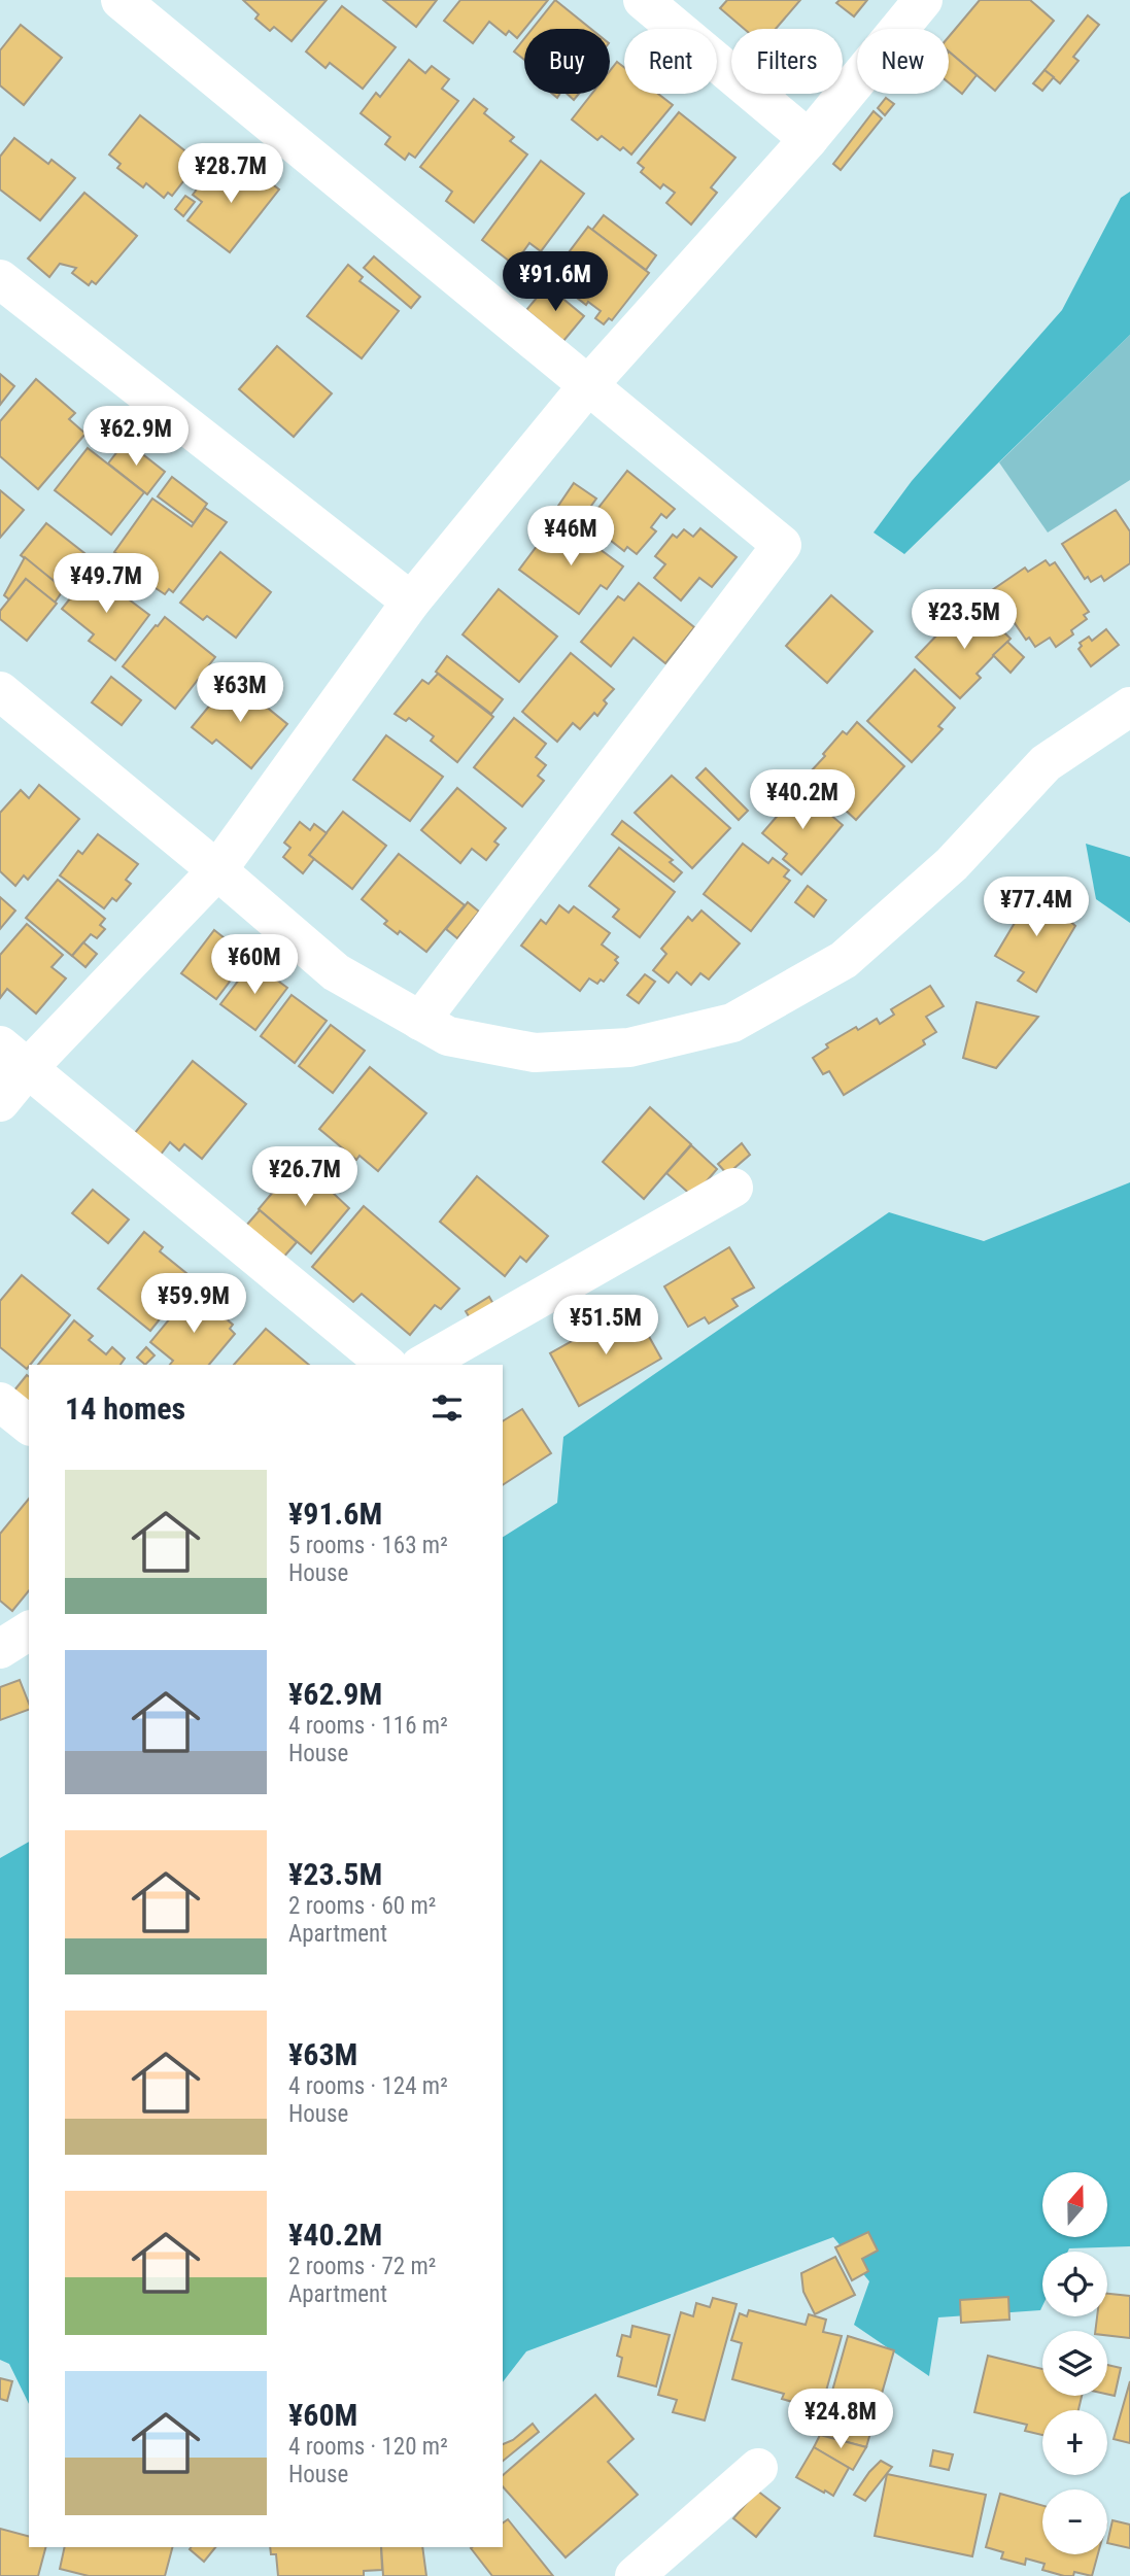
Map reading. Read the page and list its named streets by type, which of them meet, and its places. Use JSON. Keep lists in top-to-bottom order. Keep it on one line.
{"north":"top","page":{"chip":["Buy","Rent","Filters","New"],"price":["¥28.7M","¥91.6M","¥62.9M","¥46M","¥49.7M","¥23.5M","¥63M","¥40.2M","¥77.4M","¥60M","¥26.7M","¥59.9M","¥51.5M","¥24.8M"],"heading":"14 homes","list":[{"name":"¥91.6M","note":"5 rooms · 163 m² · House"},{"name":"¥62.9M","note":"4 rooms · 116 m² · House"},{"name":"¥23.5M","note":"2 rooms · 60 m² · Apartment"},{"name":"¥63M","note":"4 rooms · 124 m² · House"},{"name":"¥40.2M","note":"2 rooms · 72 m² · Apartment"},{"name":"¥60M","note":"4 rooms · 120 m² · House"}],"map_buttons":["+","−"]}}
